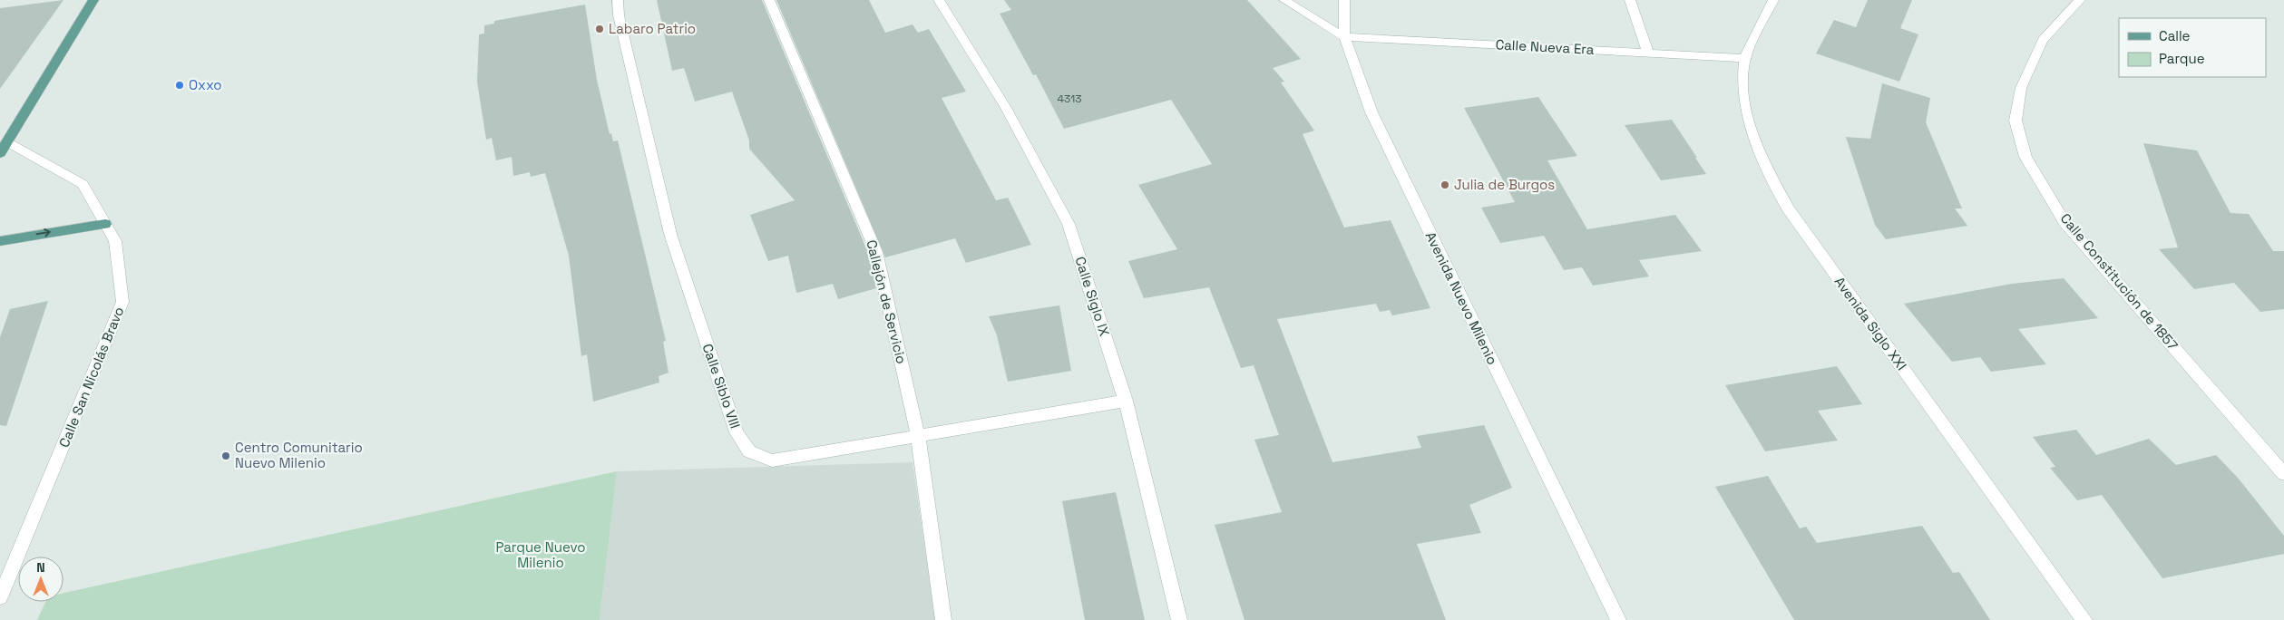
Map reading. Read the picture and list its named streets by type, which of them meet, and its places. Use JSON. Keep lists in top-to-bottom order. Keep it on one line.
{"streets":{"street":["Calle Nueva Era","Calle Constitución de 1857","Calle Siglo IX","Avenida Nuevo Milenio","Callejón de Servicio","Avenida Siglo XXI","Calle San Nicolás Bravo","Calle Siblo VIII"]},"crossings":[["Calle Nueva Era","Avenida Nuevo Milenio"],["Calle Nueva Era","Avenida Siglo XXI"],["Calle Siglo IX","Calle Siblo VIII"],["Callejón de Servicio","Calle Siblo VIII"]],"parks":["Parque Nuevo Milenio"],"places":["Labaro Patrio","Oxxo","Julia de Burgos","Centro Comunitario Nuevo Milenio"],"house_numbers":["4313"],"legend":["Calle","Parque"],"north":"top"}
